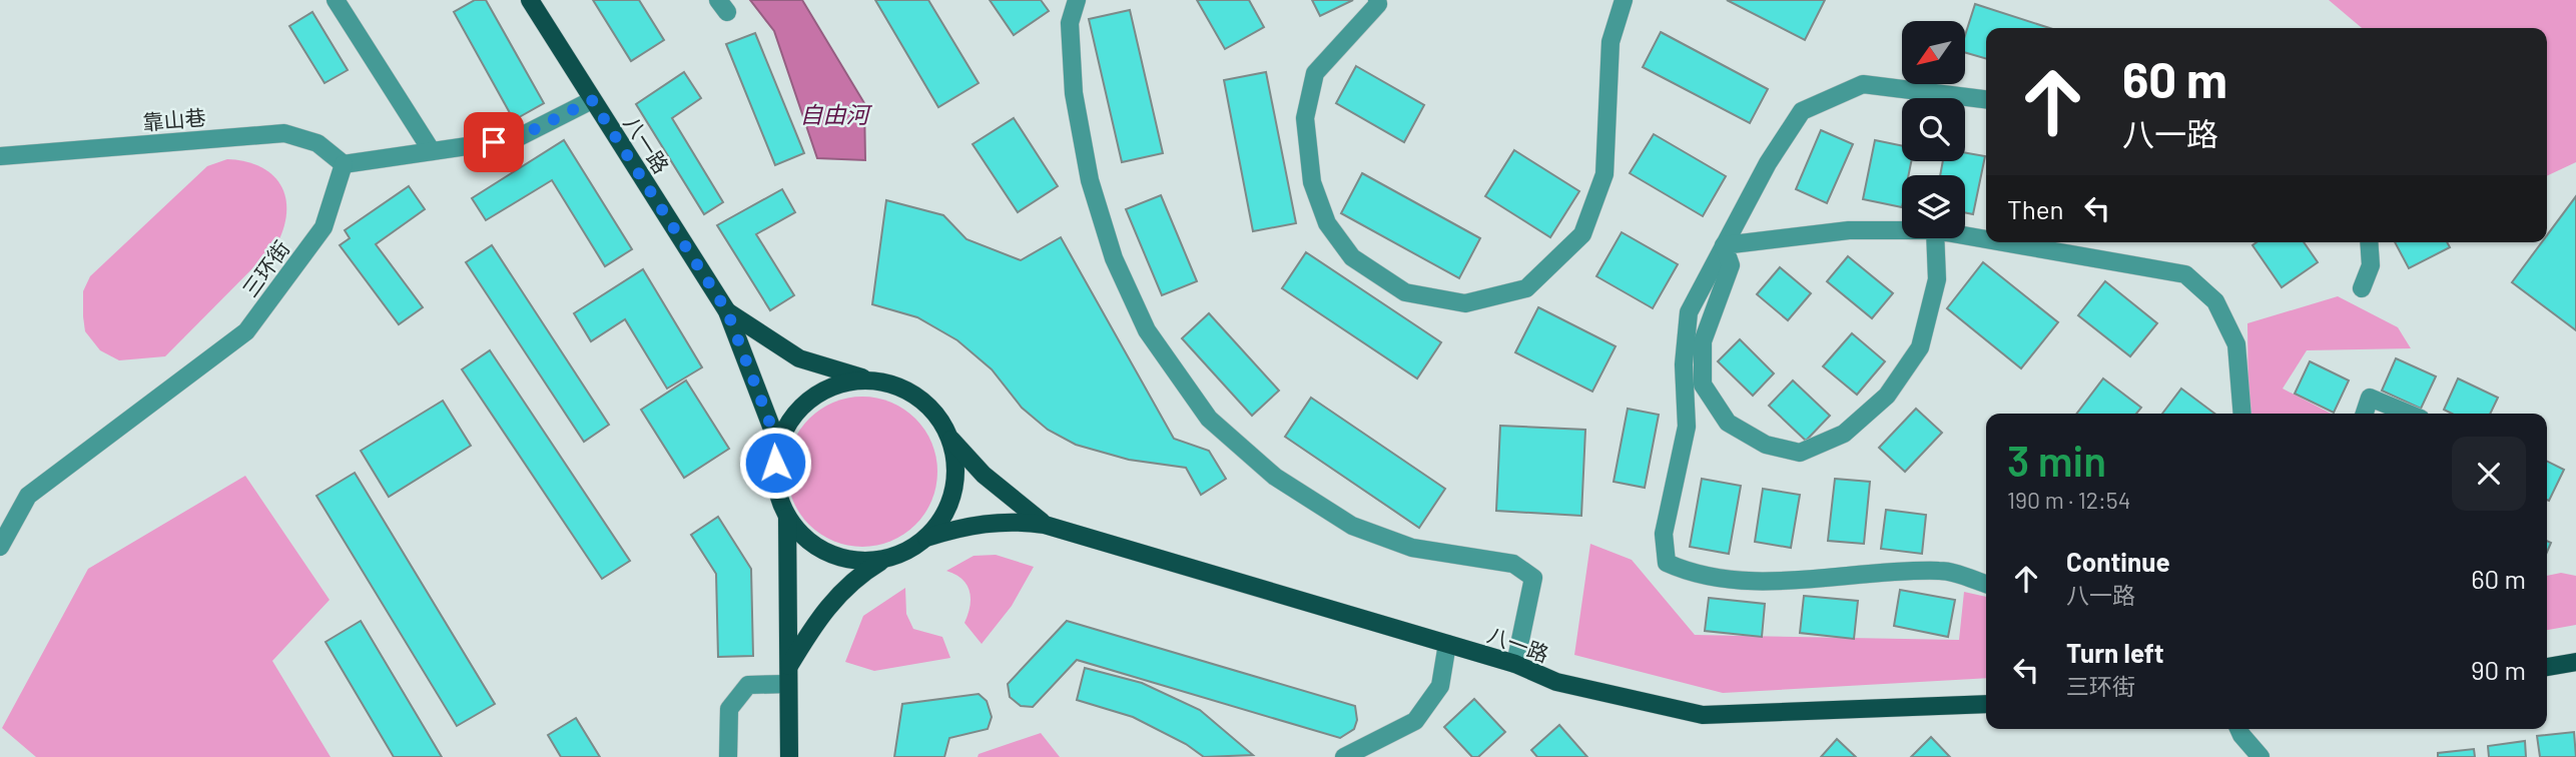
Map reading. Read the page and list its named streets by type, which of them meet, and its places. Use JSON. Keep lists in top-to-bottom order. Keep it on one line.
{"streets":{"main road":["八一路"],"street":["靠山巷","三环街"]},"crossings":[["靠山巷","三环街"]],"water":["自由河"],"north":"bottom left","page":{"turn":["60 m","八一路"],"then":"Then","heading":["3 min","190 m · 12:54"],"list":[{"name":"Continue","note":"八一路","value":"60 m"},{"name":"Turn left","note":"三环街","value":"90 m"}]}}
